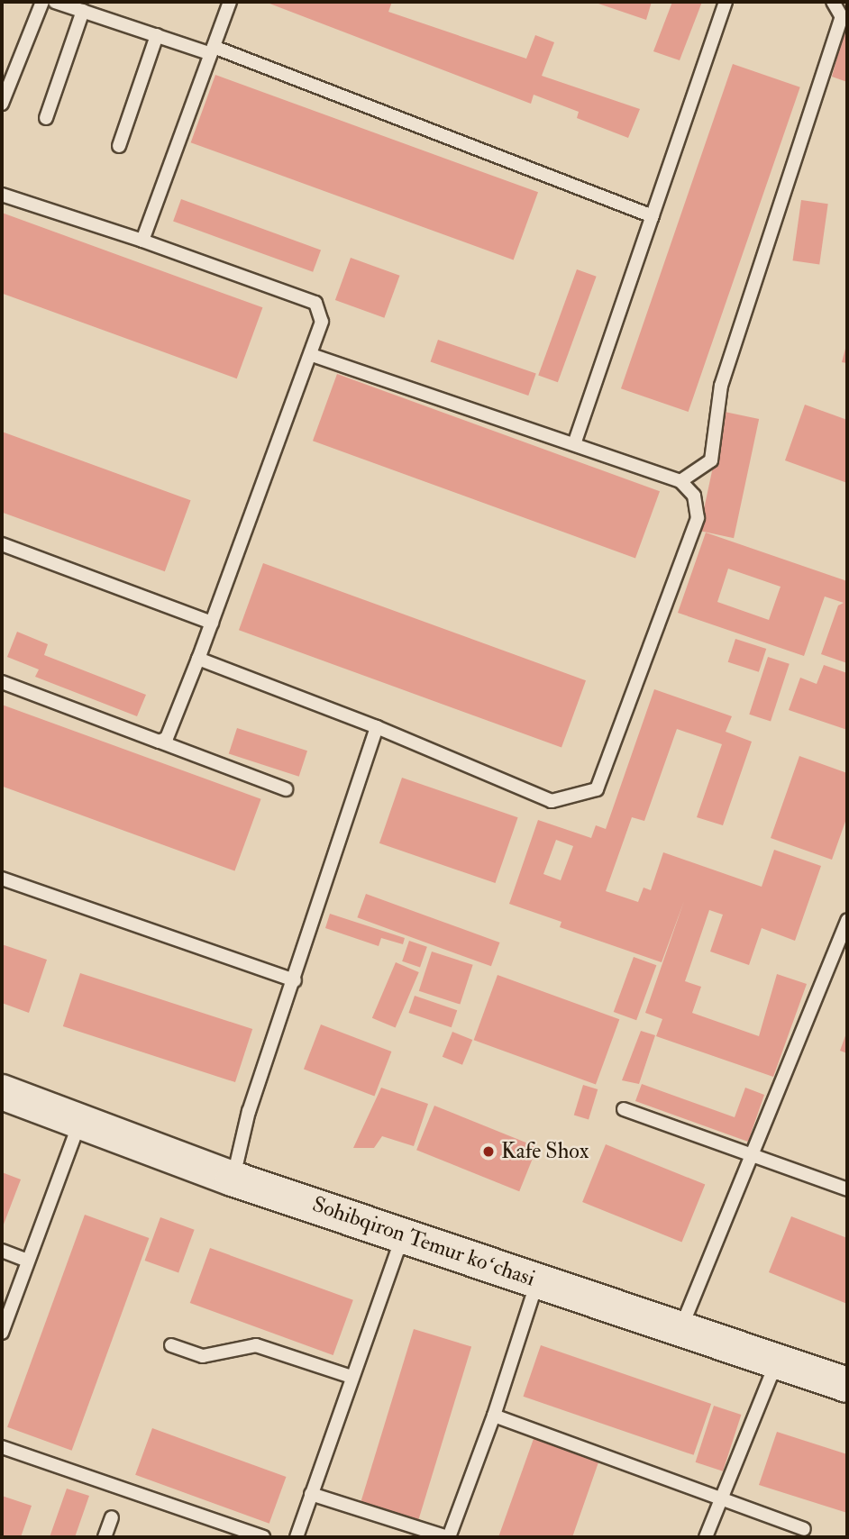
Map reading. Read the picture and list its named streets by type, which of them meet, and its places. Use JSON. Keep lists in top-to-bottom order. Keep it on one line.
{"streets":{"main road":["Sohibqiron Temur koʻchasi"]},"places":["Kafe Shox"]}
